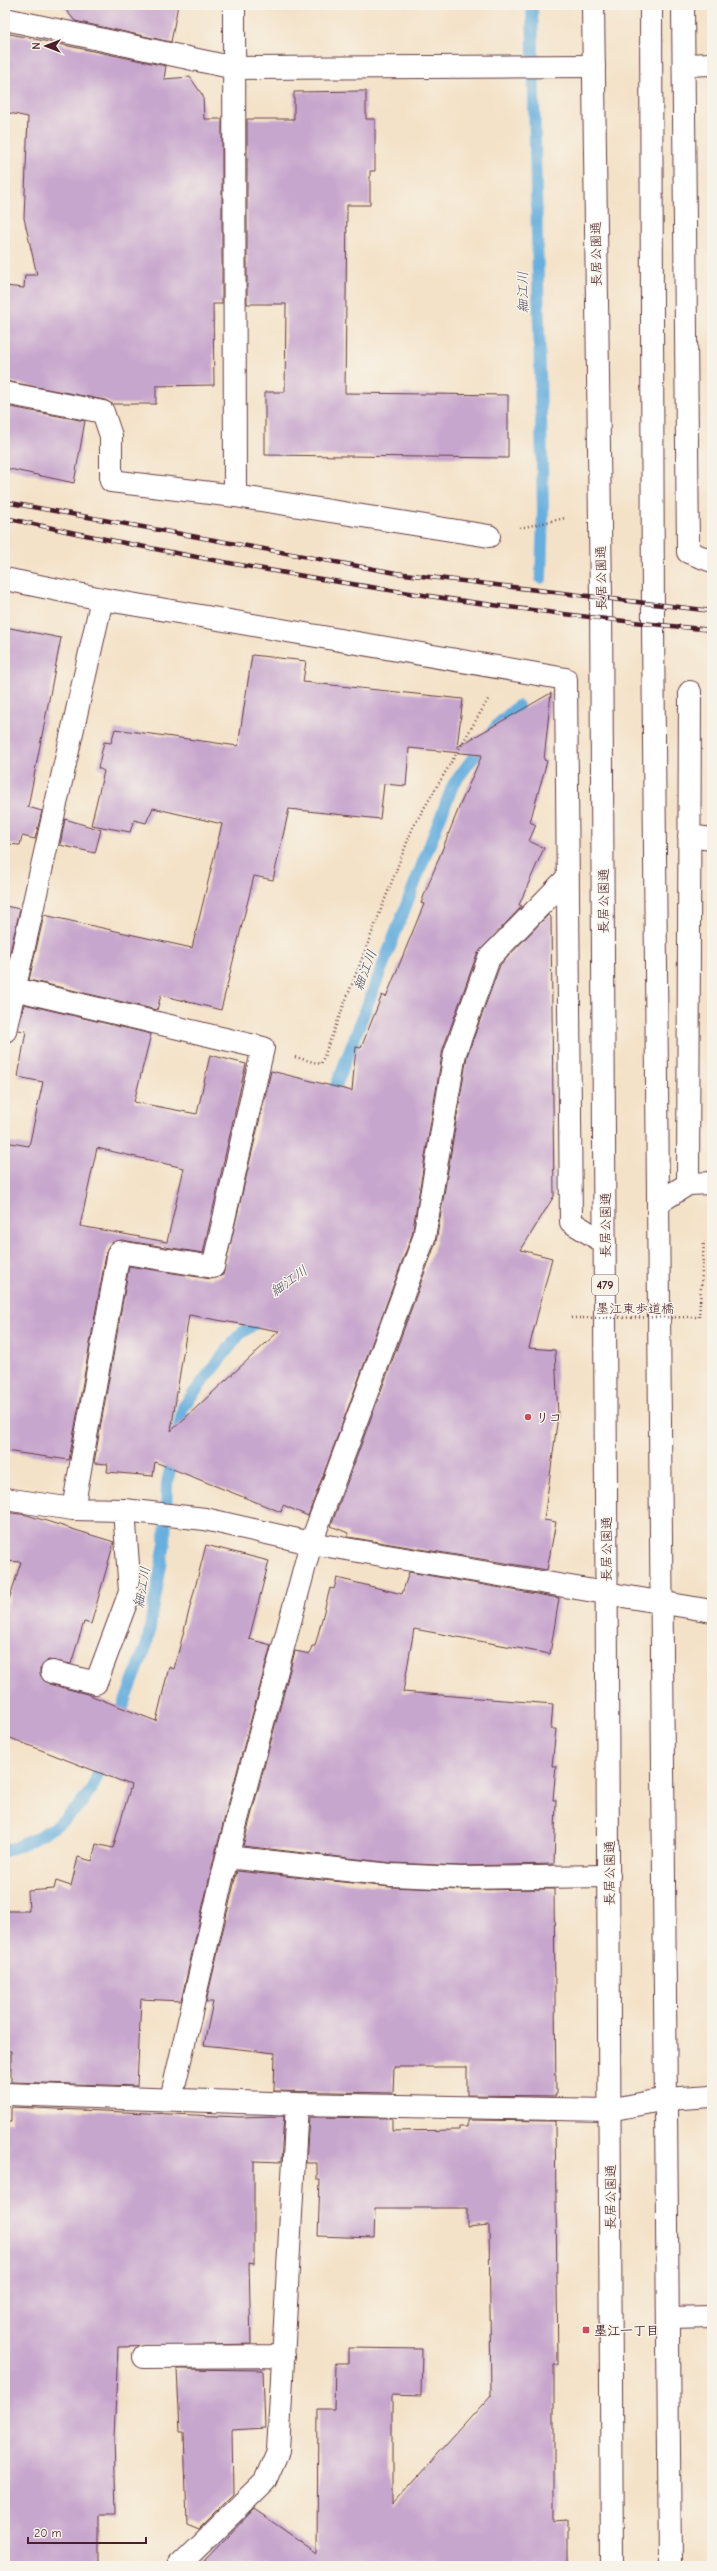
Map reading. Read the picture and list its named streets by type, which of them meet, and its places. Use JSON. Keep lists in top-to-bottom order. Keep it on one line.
{"streets":{"main road":["長居公園通","479"],"path":["墨江東歩道橋"]},"water":["細江川"],"places":{"other":["リコ"],"transit":["墨江一丁目"]},"scale_bar":"20 m","north":"left"}
